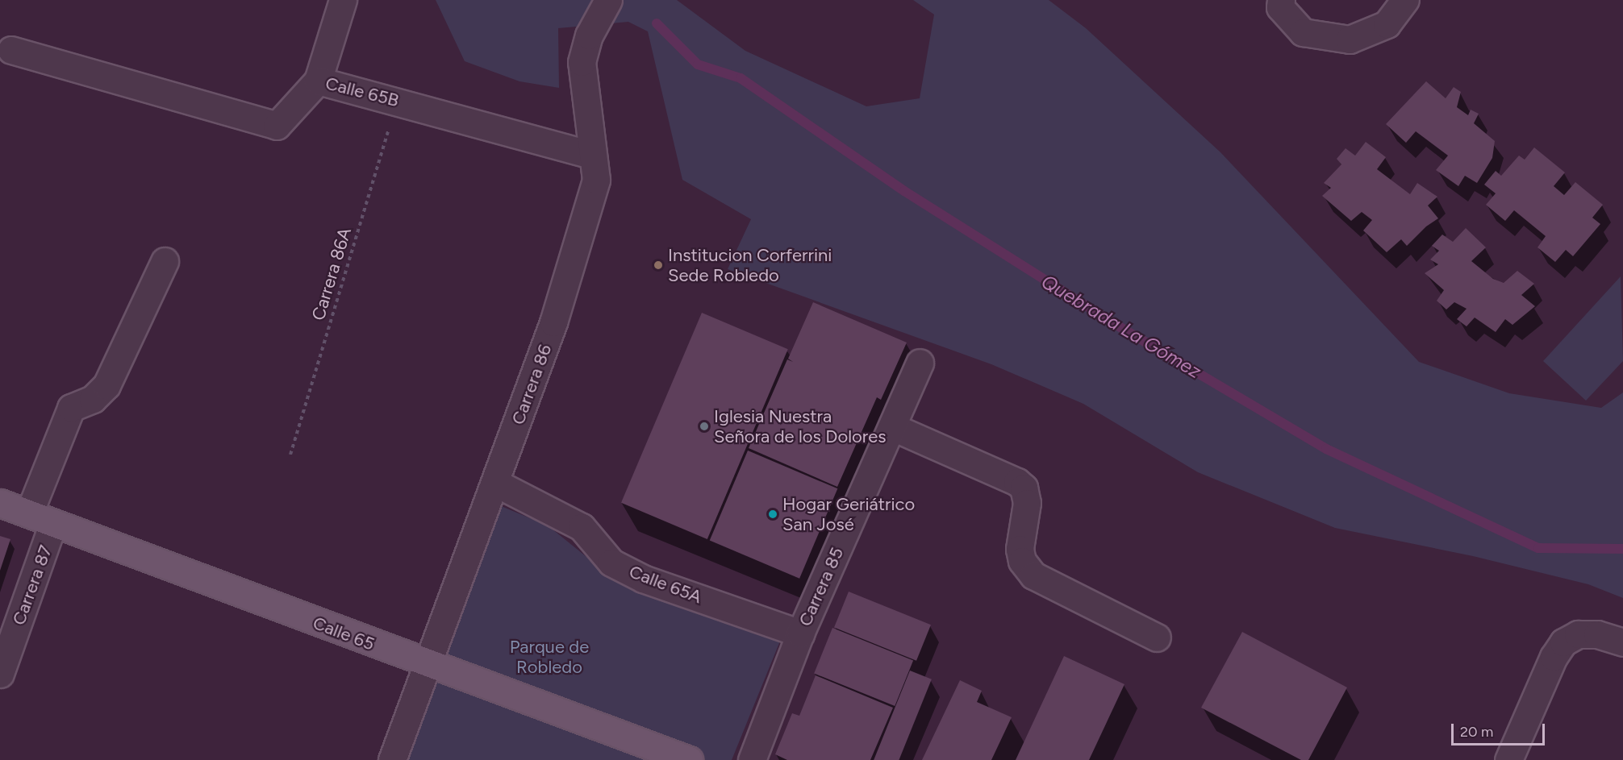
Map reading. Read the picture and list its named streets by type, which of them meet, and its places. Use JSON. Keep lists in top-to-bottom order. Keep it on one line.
{"streets":{"main road":["Calle 65"],"street":["Calle 65B","Carrera 86","Calle 65A","Carrera 87","Carrera 85"],"path":["Carrera 86A"]},"crossings":[["Calle 65B","Carrera 86A"],["Calle 65B","Carrera 86"],["Carrera 86","Calle 65A"],["Carrera 86","Calle 65"],["Calle 65A","Carrera 85"],["Carrera 87","Calle 65"]],"water":["Quebrada La Gómez"],"parks":["Parque de Robledo"],"places":["Institucion Corferrini Sede Robledo","Iglesia Nuestra Señora de los Dolores","Hogar Geriátrico San José"],"scale_bar":"20 m"}
